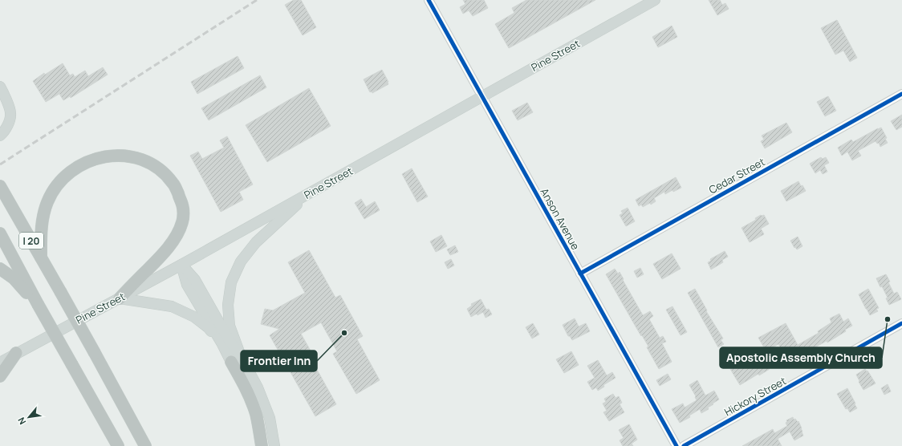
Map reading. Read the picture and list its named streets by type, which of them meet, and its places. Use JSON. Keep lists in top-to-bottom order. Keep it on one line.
{"streets":{"highway":["I 20"],"main road":["Pine Street"],"street":["Cedar Street","Anson Avenue","Hickory Street"]},"crossings":[["Pine Street","Anson Avenue"],["Cedar Street","Anson Avenue"]],"places":["Apostolic Assembly Church","Frontier Inn"],"north":"bottom left"}
